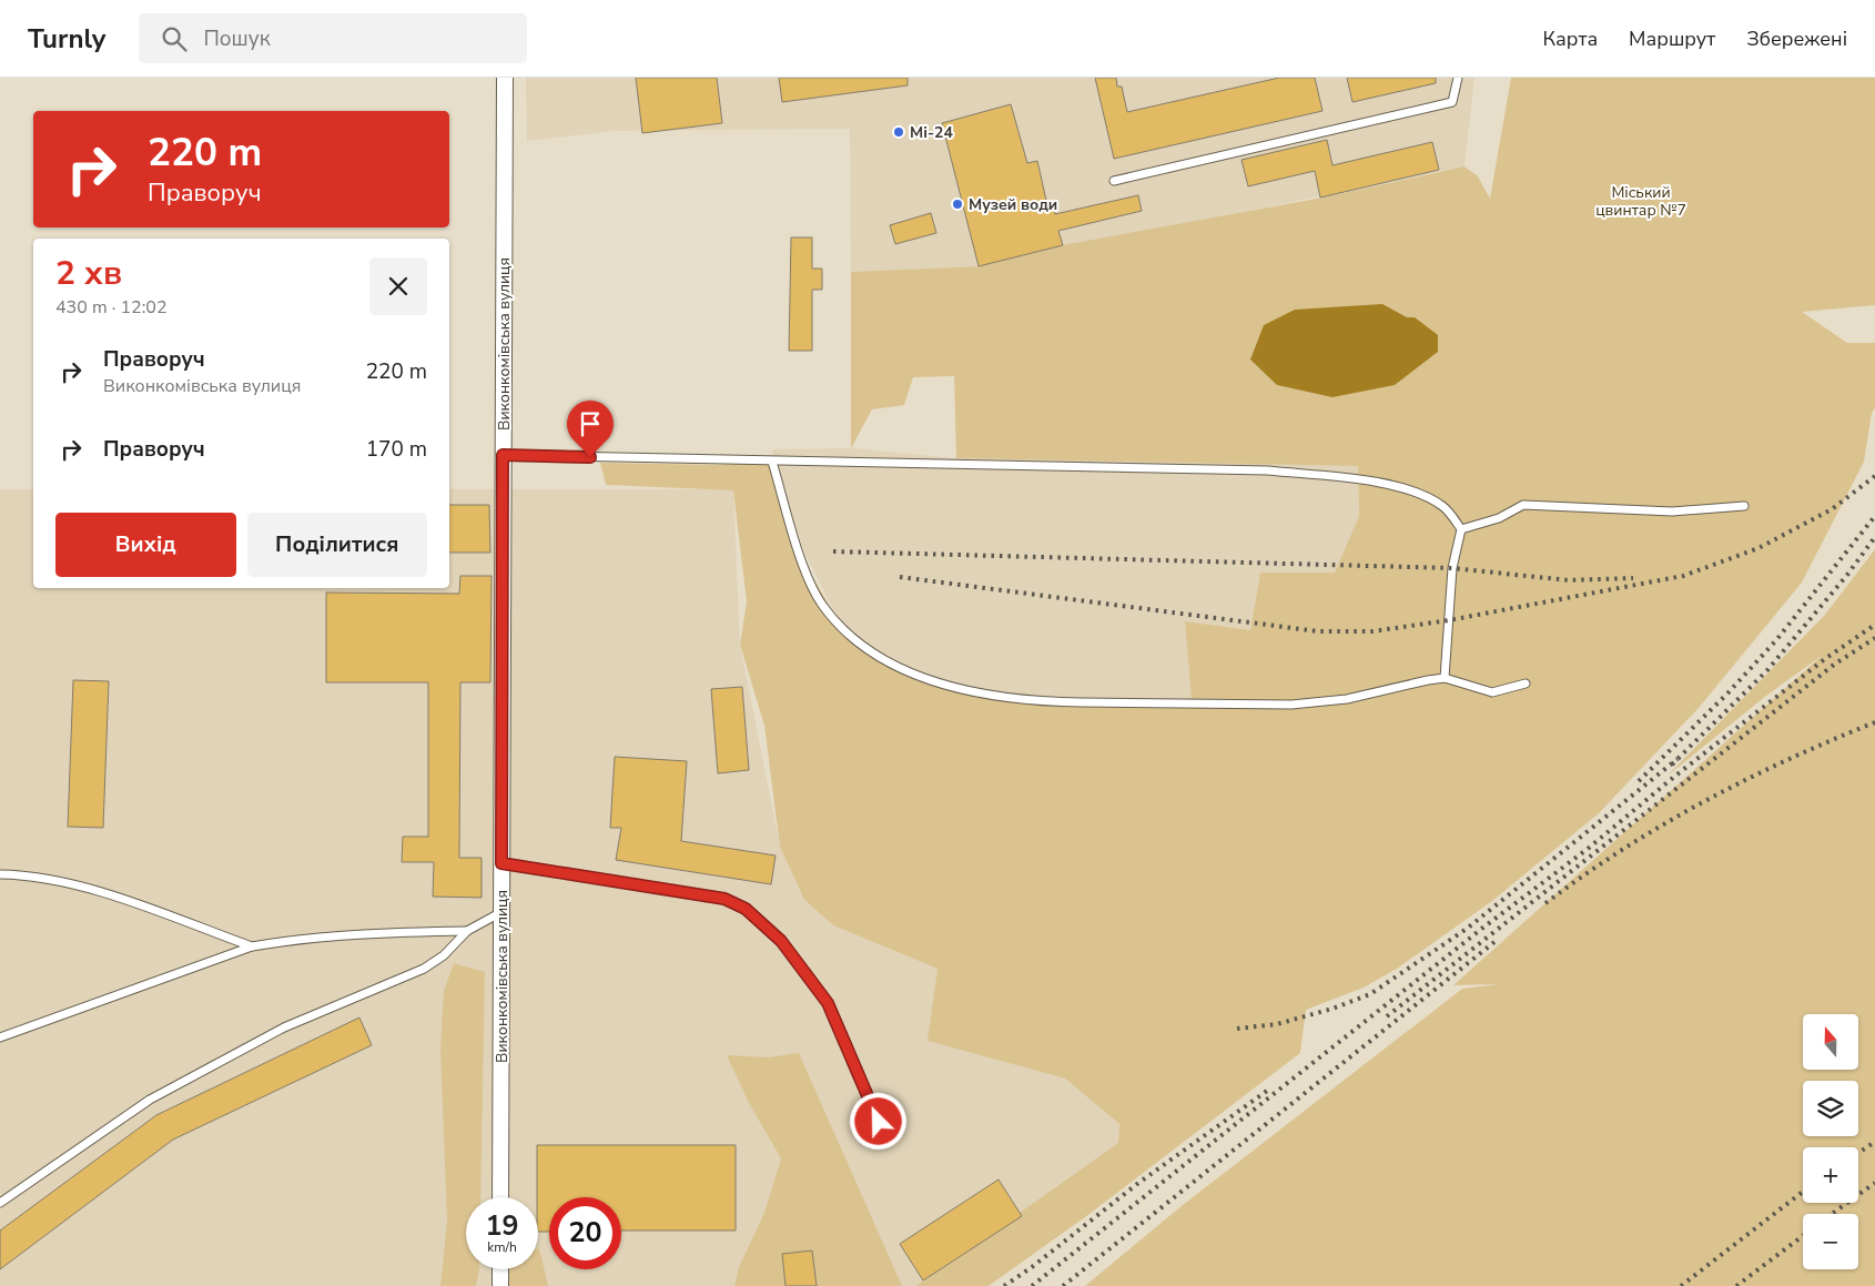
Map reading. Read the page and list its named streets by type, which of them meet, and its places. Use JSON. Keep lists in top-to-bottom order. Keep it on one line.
{"streets":{"street":["Виконкомівська вулиця"]},"parks":["Міський цвинтар №7"],"places":["Мі-24","Музей води"],"north":"top","page":{"header":"Turnly","search":"Пошук","nav":["Карта","Маршрут","Збережені"],"turn":["220 m","Праворуч"],"heading":["2 хв","430 m · 12:02"],"list":[{"name":"Праворуч","note":"Виконкомівська вулиця","value":"220 m"},{"name":"Праворуч","value":"170 m"}],"buttons":["Вихід","Поділитися"],"map_buttons":["+","−"],"speed":"19 km/h","limit":"20"}}
